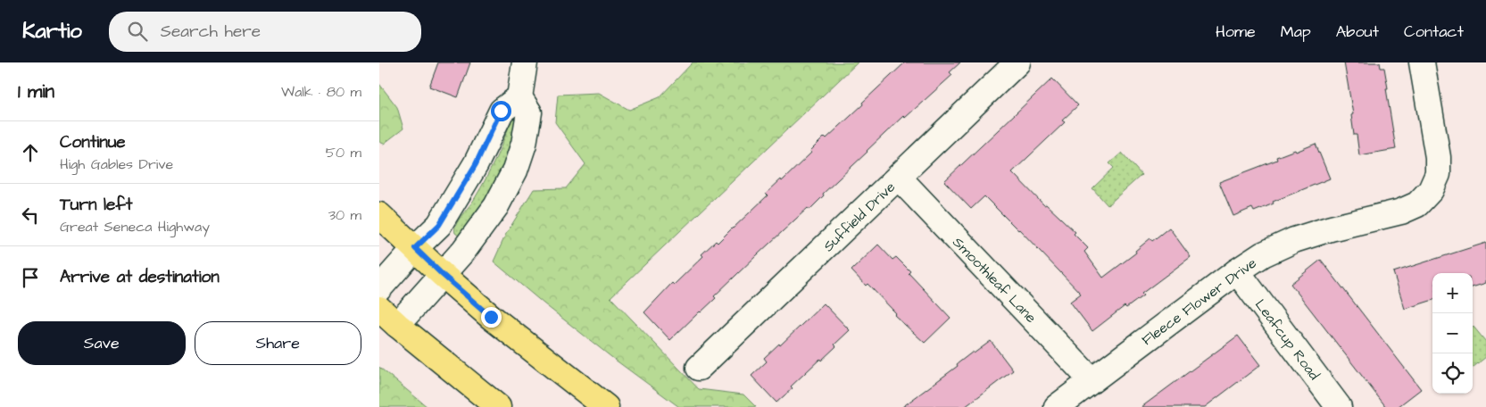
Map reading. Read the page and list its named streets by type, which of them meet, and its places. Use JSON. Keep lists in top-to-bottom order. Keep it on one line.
{"streets":{"street":["Suffield Drive","Smoothleaf Lane","Fleece Flower Drive","Leafcup Road"]},"crossings":[["Suffield Drive","Smoothleaf Lane"],["Smoothleaf Lane","Fleece Flower Drive"],["Fleece Flower Drive","Leafcup Road"]],"page":{"header":"Kartio","search":"Search here","nav":["Home","Map","About","Contact"],"heading":["1 min","Walk · 80 m"],"list":[["Continue","High Gables Drive","50 m"],["Turn left","Great Seneca Highway","30 m"],"Arrive at destination"],"map_buttons":["+","−"],"buttons":["Save","Share"]}}
